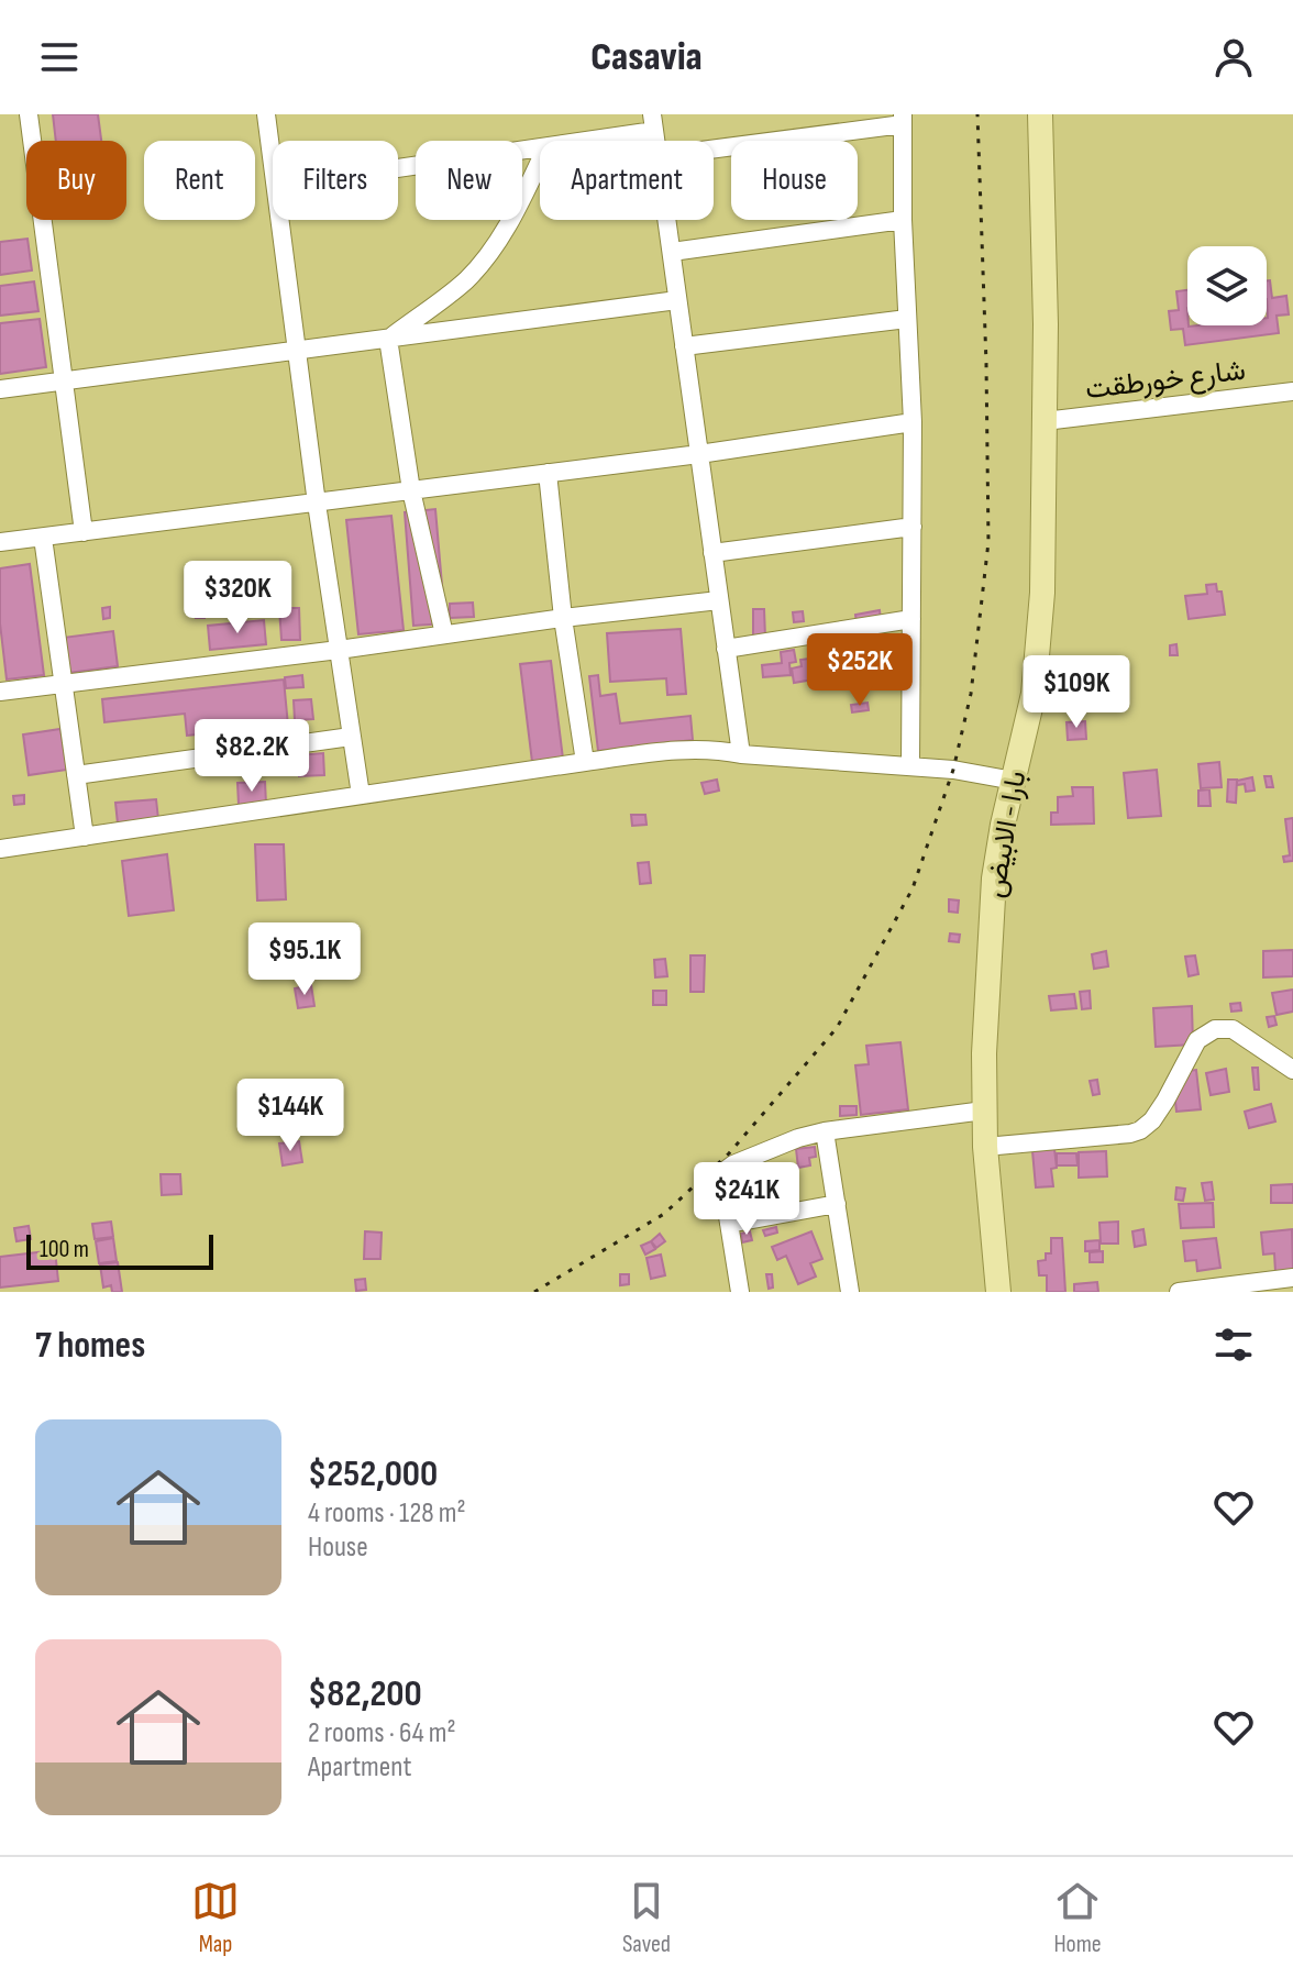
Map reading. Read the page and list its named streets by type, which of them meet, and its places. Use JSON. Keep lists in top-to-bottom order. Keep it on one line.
{"streets":{"main road":["بارا - الابيض"],"street":["شارع خورطقت"]},"crossings":[["شارع خورطقت","بارا - الابيض"]],"scale_bar":"100 m","page":{"header":"Casavia","chip":["Buy","Rent","Filters","New","Apartment","House"],"price":["$320K","$252K","$109K","$82.2K","$95.1K","$144K","$241K"],"scale":"100 m","heading":"7 homes","list":[{"name":"$252,000","note":"4 rooms · 128 m² · House"},{"name":"$82,200","note":"2 rooms · 64 m² · Apartment"}],"tabs":["Map","Saved","Home"]}}
